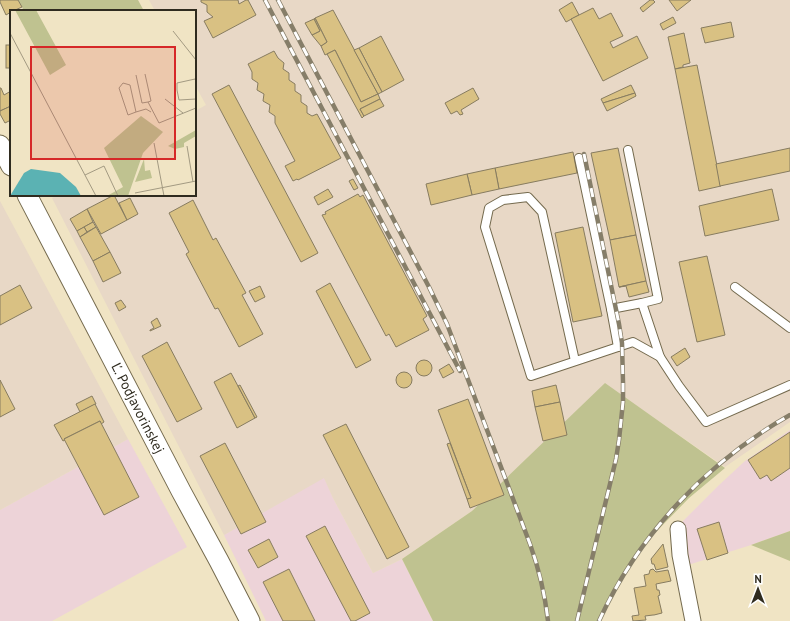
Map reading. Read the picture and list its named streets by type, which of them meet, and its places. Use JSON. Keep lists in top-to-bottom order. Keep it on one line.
{"streets":{"street":["Ľ. Podjavorinskej"]},"north":"top"}
